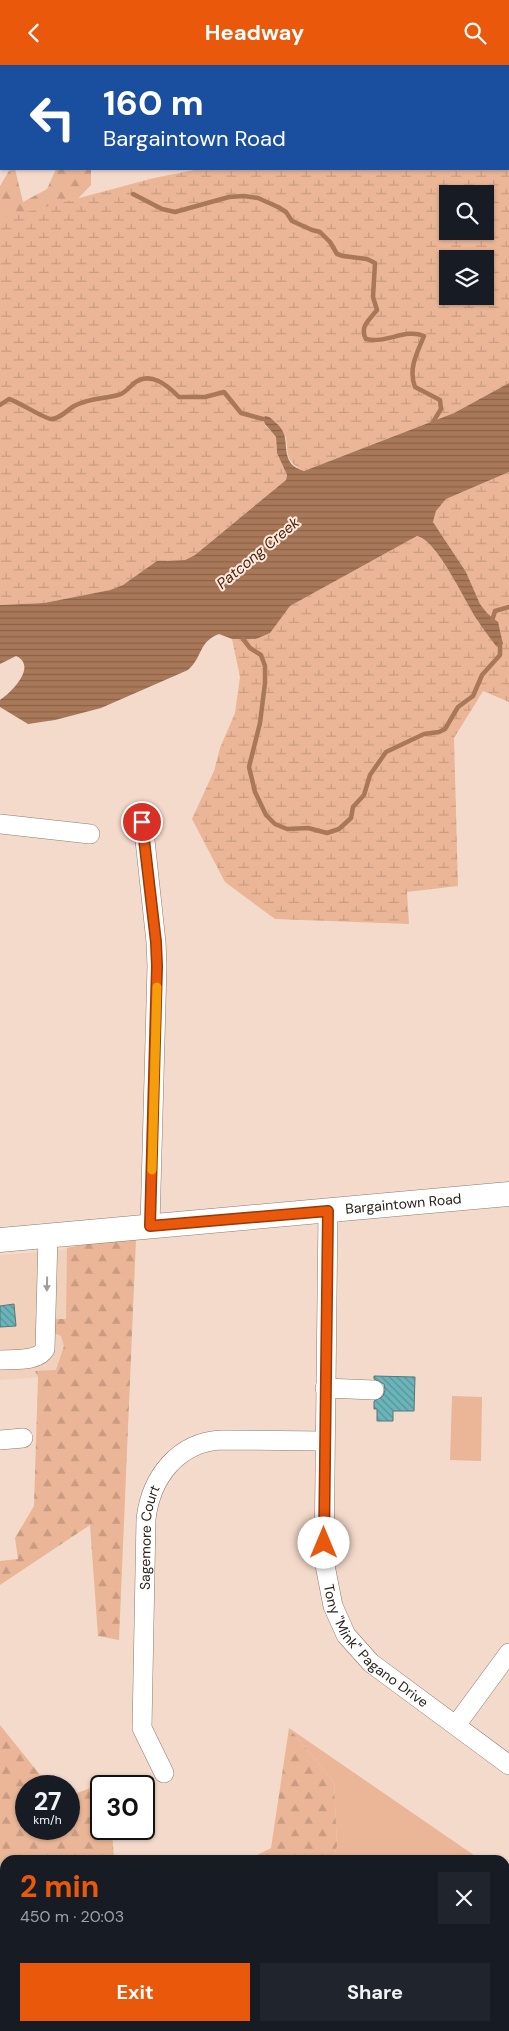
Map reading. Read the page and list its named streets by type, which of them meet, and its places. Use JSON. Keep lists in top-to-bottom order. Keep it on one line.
{"streets":{"main road":["Bargaintown Road"],"street":["Sagemore Court","Tony \"Mink\" Pagano Drive"]},"crossings":[["Bargaintown Road","Tony \"Mink\" Pagano Drive"],["Sagemore Court","Tony \"Mink\" Pagano Drive"]],"water":["Patcong Creek"],"page":{"header":"Headway","turn":["160 m","Bargaintown Road"],"speed":"27 km/h","limit":"30","heading":["2 min","450 m · 20:03"],"buttons":["Exit","Share"]}}
